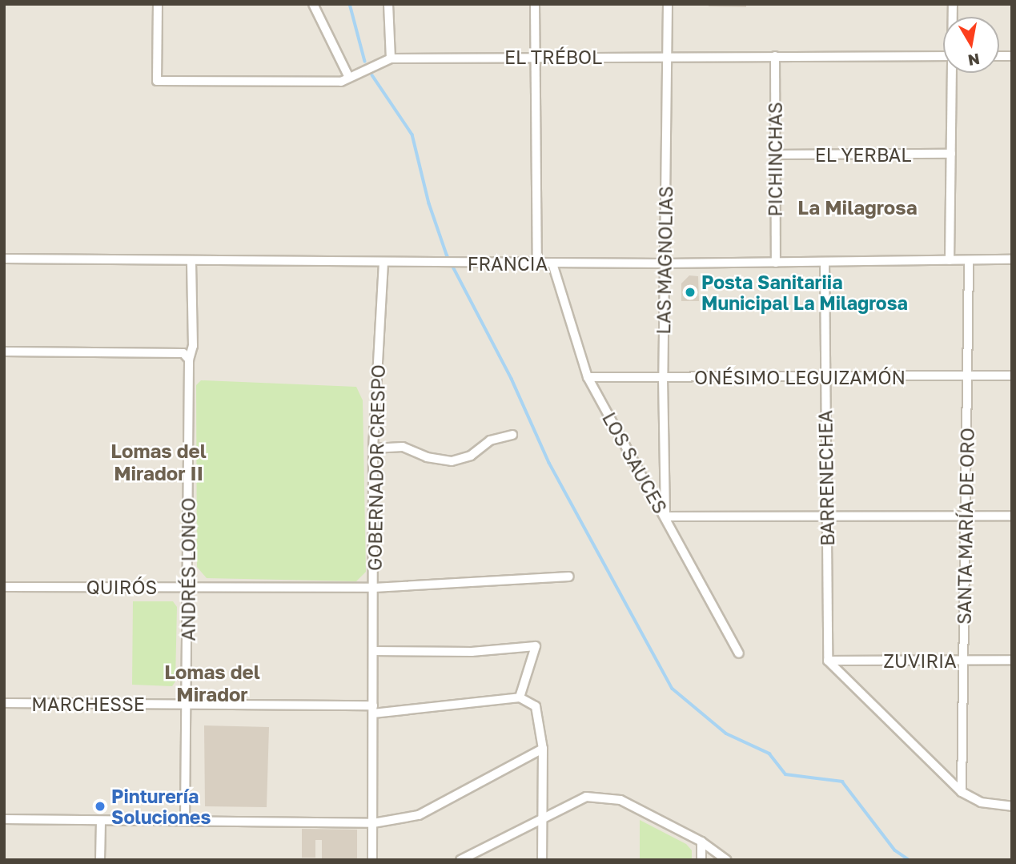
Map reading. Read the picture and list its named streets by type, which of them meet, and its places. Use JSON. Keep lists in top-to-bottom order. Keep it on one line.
{"streets":{"street":["EL TRÉBOL","EL YERBAL","PICHINCHAS","LAS MAGNOLIAS","FRANCIA","ONÉSIMO LEGUIZAMÓN","LOS SAUCES","GOBERNADOR CRESPO","BARRENECHEA","SANTA MARÍA DE ORO","ANDRÉS LONGO","QUIRÓS","ZUVIRIA","MARCHESSE"]},"crossings":[["EL TRÉBOL","PICHINCHAS"],["EL TRÉBOL","LAS MAGNOLIAS"],["EL YERBAL","PICHINCHAS"],["PICHINCHAS","FRANCIA"],["LAS MAGNOLIAS","FRANCIA"],["LAS MAGNOLIAS","ONÉSIMO LEGUIZAMÓN"],["LAS MAGNOLIAS","LOS SAUCES"],["FRANCIA","LOS SAUCES"],["FRANCIA","GOBERNADOR CRESPO"],["FRANCIA","BARRENECHEA"],["FRANCIA","SANTA MARÍA DE ORO"],["FRANCIA","ANDRÉS LONGO"],["ONÉSIMO LEGUIZAMÓN","LOS SAUCES"],["ONÉSIMO LEGUIZAMÓN","BARRENECHEA"],["ONÉSIMO LEGUIZAMÓN","SANTA MARÍA DE ORO"],["GOBERNADOR CRESPO","QUIRÓS"],["GOBERNADOR CRESPO","MARCHESSE"],["BARRENECHEA","ZUVIRIA"],["SANTA MARÍA DE ORO","ZUVIRIA"],["ANDRÉS LONGO","QUIRÓS"],["ANDRÉS LONGO","MARCHESSE"]],"districts":["La Milagrosa","Lomas del Mirador II","Lomas del Mirador"],"places":["Posta Sanitariia Municipal La Milagrosa","Pinturería Soluciones"],"north":"bottom"}
